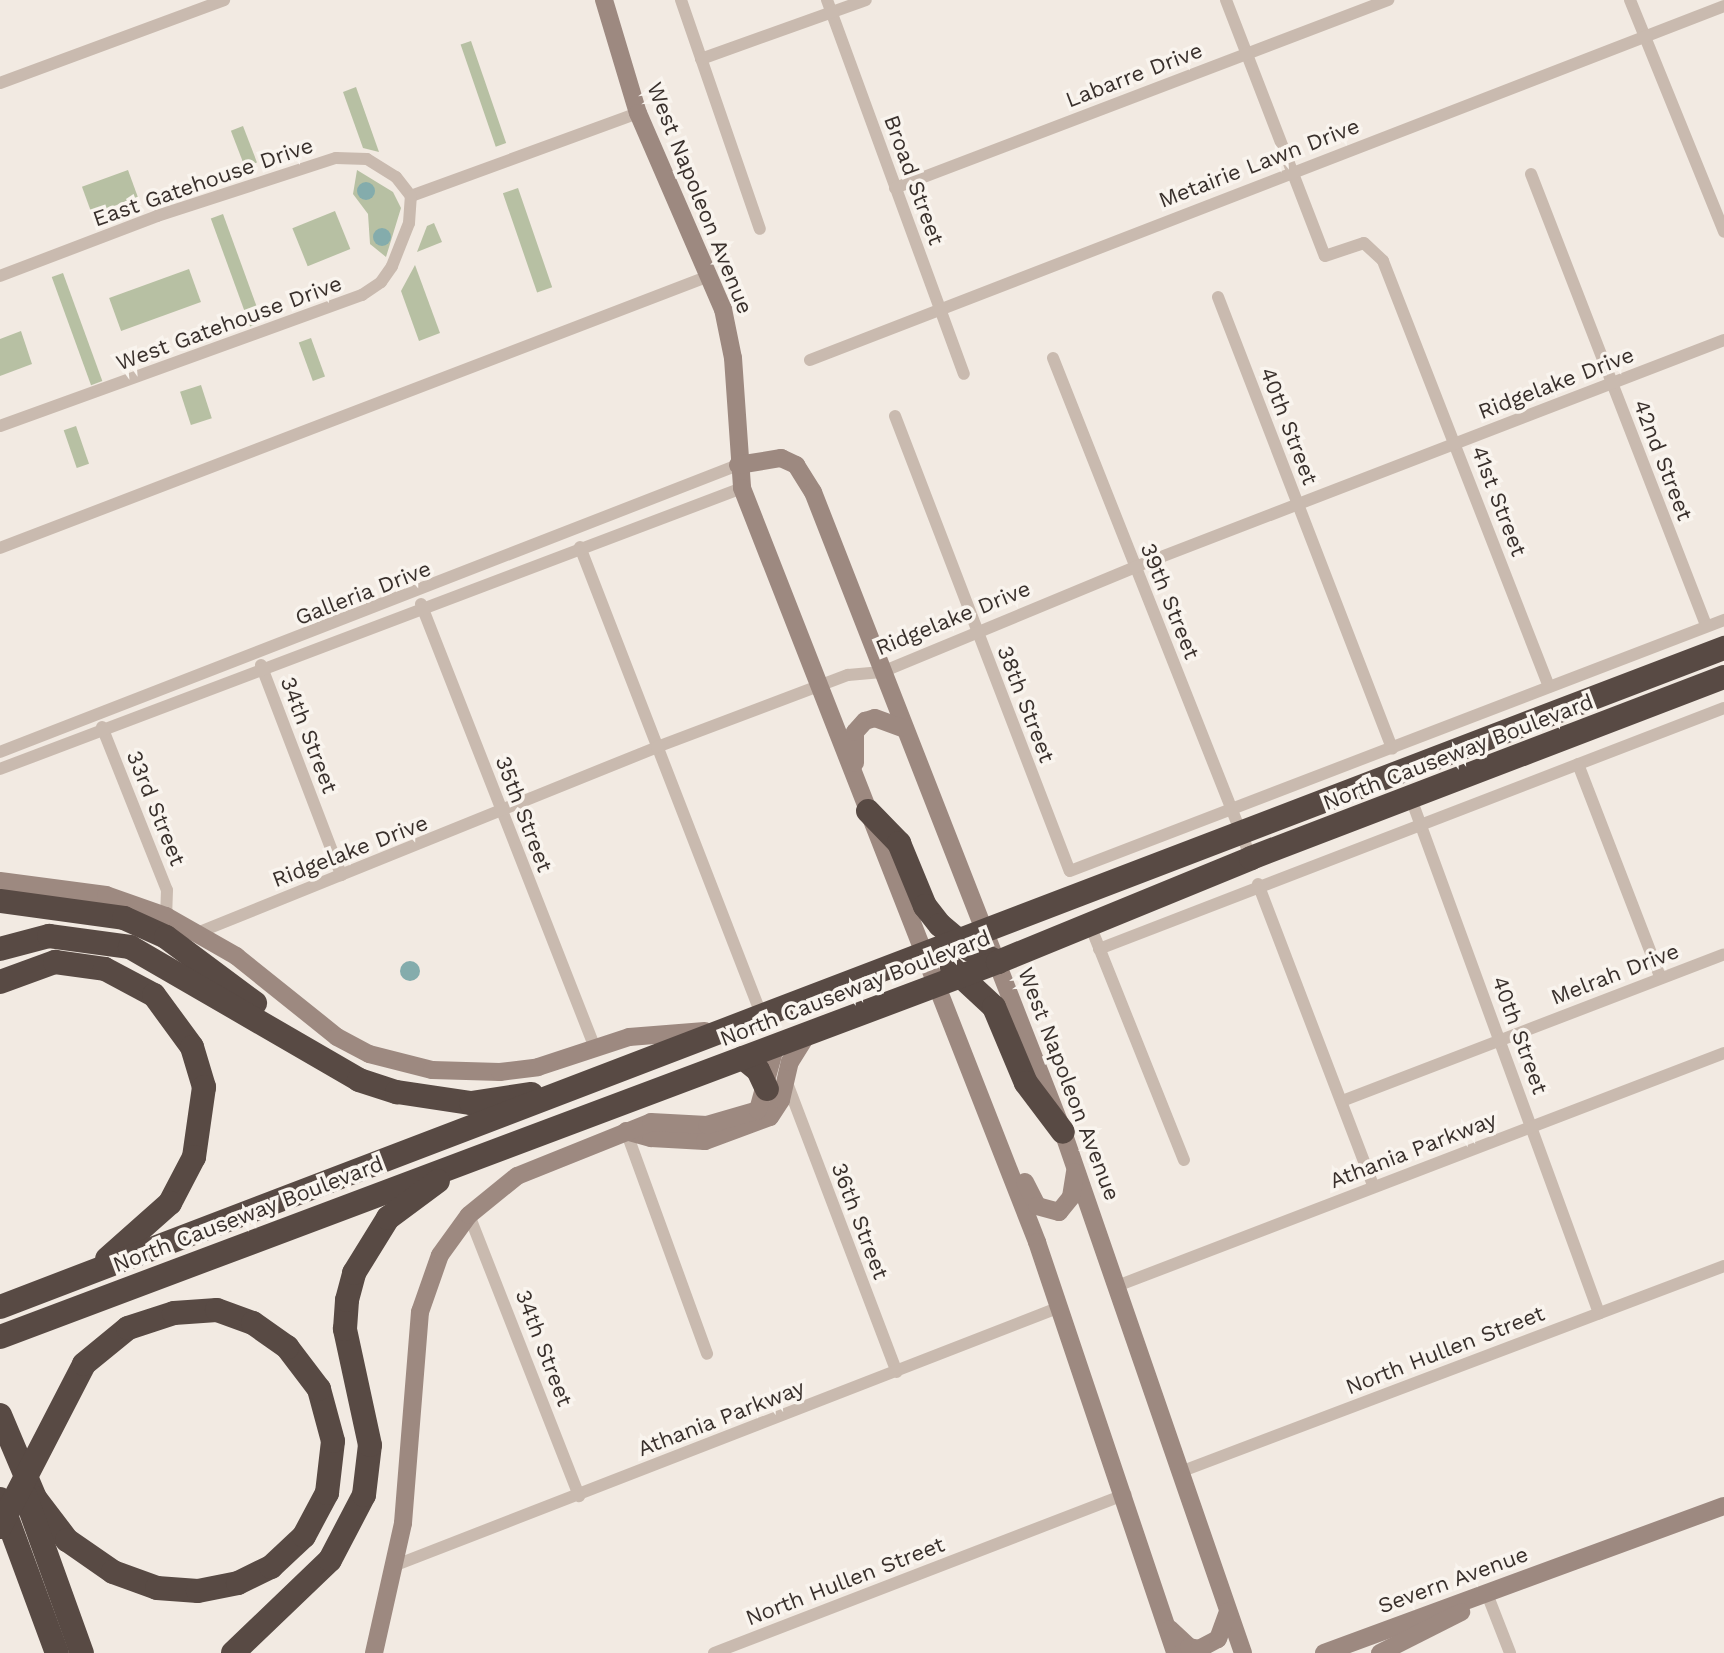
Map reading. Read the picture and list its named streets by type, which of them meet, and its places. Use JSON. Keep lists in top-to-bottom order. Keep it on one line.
{"streets":{"highway":["North Causeway Boulevard"],"street":["Labarre Drive","Metairie Lawn Drive","Broad Street","East Gatehouse Drive","West Napoleon Avenue","West Gatehouse Drive","Ridgelake Drive","40th Street","42nd Street","41st Street","Galleria Drive","39th Street","38th Street","34th Street","33rd Street","35th Street","Melrah Drive","Athania Parkway","36th Street","North Hullen Street","Severn Avenue"]},"crossings":[["Labarre Drive","Broad Street"],["Metairie Lawn Drive","Broad Street"],["Metairie Lawn Drive","41st Street"],["East Gatehouse Drive","West Gatehouse Drive"],["West Napoleon Avenue","Ridgelake Drive"],["West Napoleon Avenue","Galleria Drive"],["West Napoleon Avenue","North Causeway Boulevard"],["West Napoleon Avenue","Athania Parkway"],["West Napoleon Avenue","North Hullen Street"],["Ridgelake Drive","40th Street"],["Ridgelake Drive","42nd Street"],["Ridgelake Drive","41st Street"],["Ridgelake Drive","39th Street"],["Ridgelake Drive","38th Street"],["Ridgelake Drive","34th Street"],["Ridgelake Drive","35th Street"],["40th Street","North Causeway Boulevard"],["40th Street","Melrah Drive"],["40th Street","Athania Parkway"],["40th Street","North Hullen Street"],["42nd Street","North Causeway Boulevard"],["41st Street","North Causeway Boulevard"],["Galleria Drive","34th Street"],["Galleria Drive","33rd Street"],["Galleria Drive","35th Street"],["39th Street","North Causeway Boulevard"],["38th Street","North Causeway Boulevard"],["34th Street","Athania Parkway"],["Athania Parkway","36th Street"]]}
